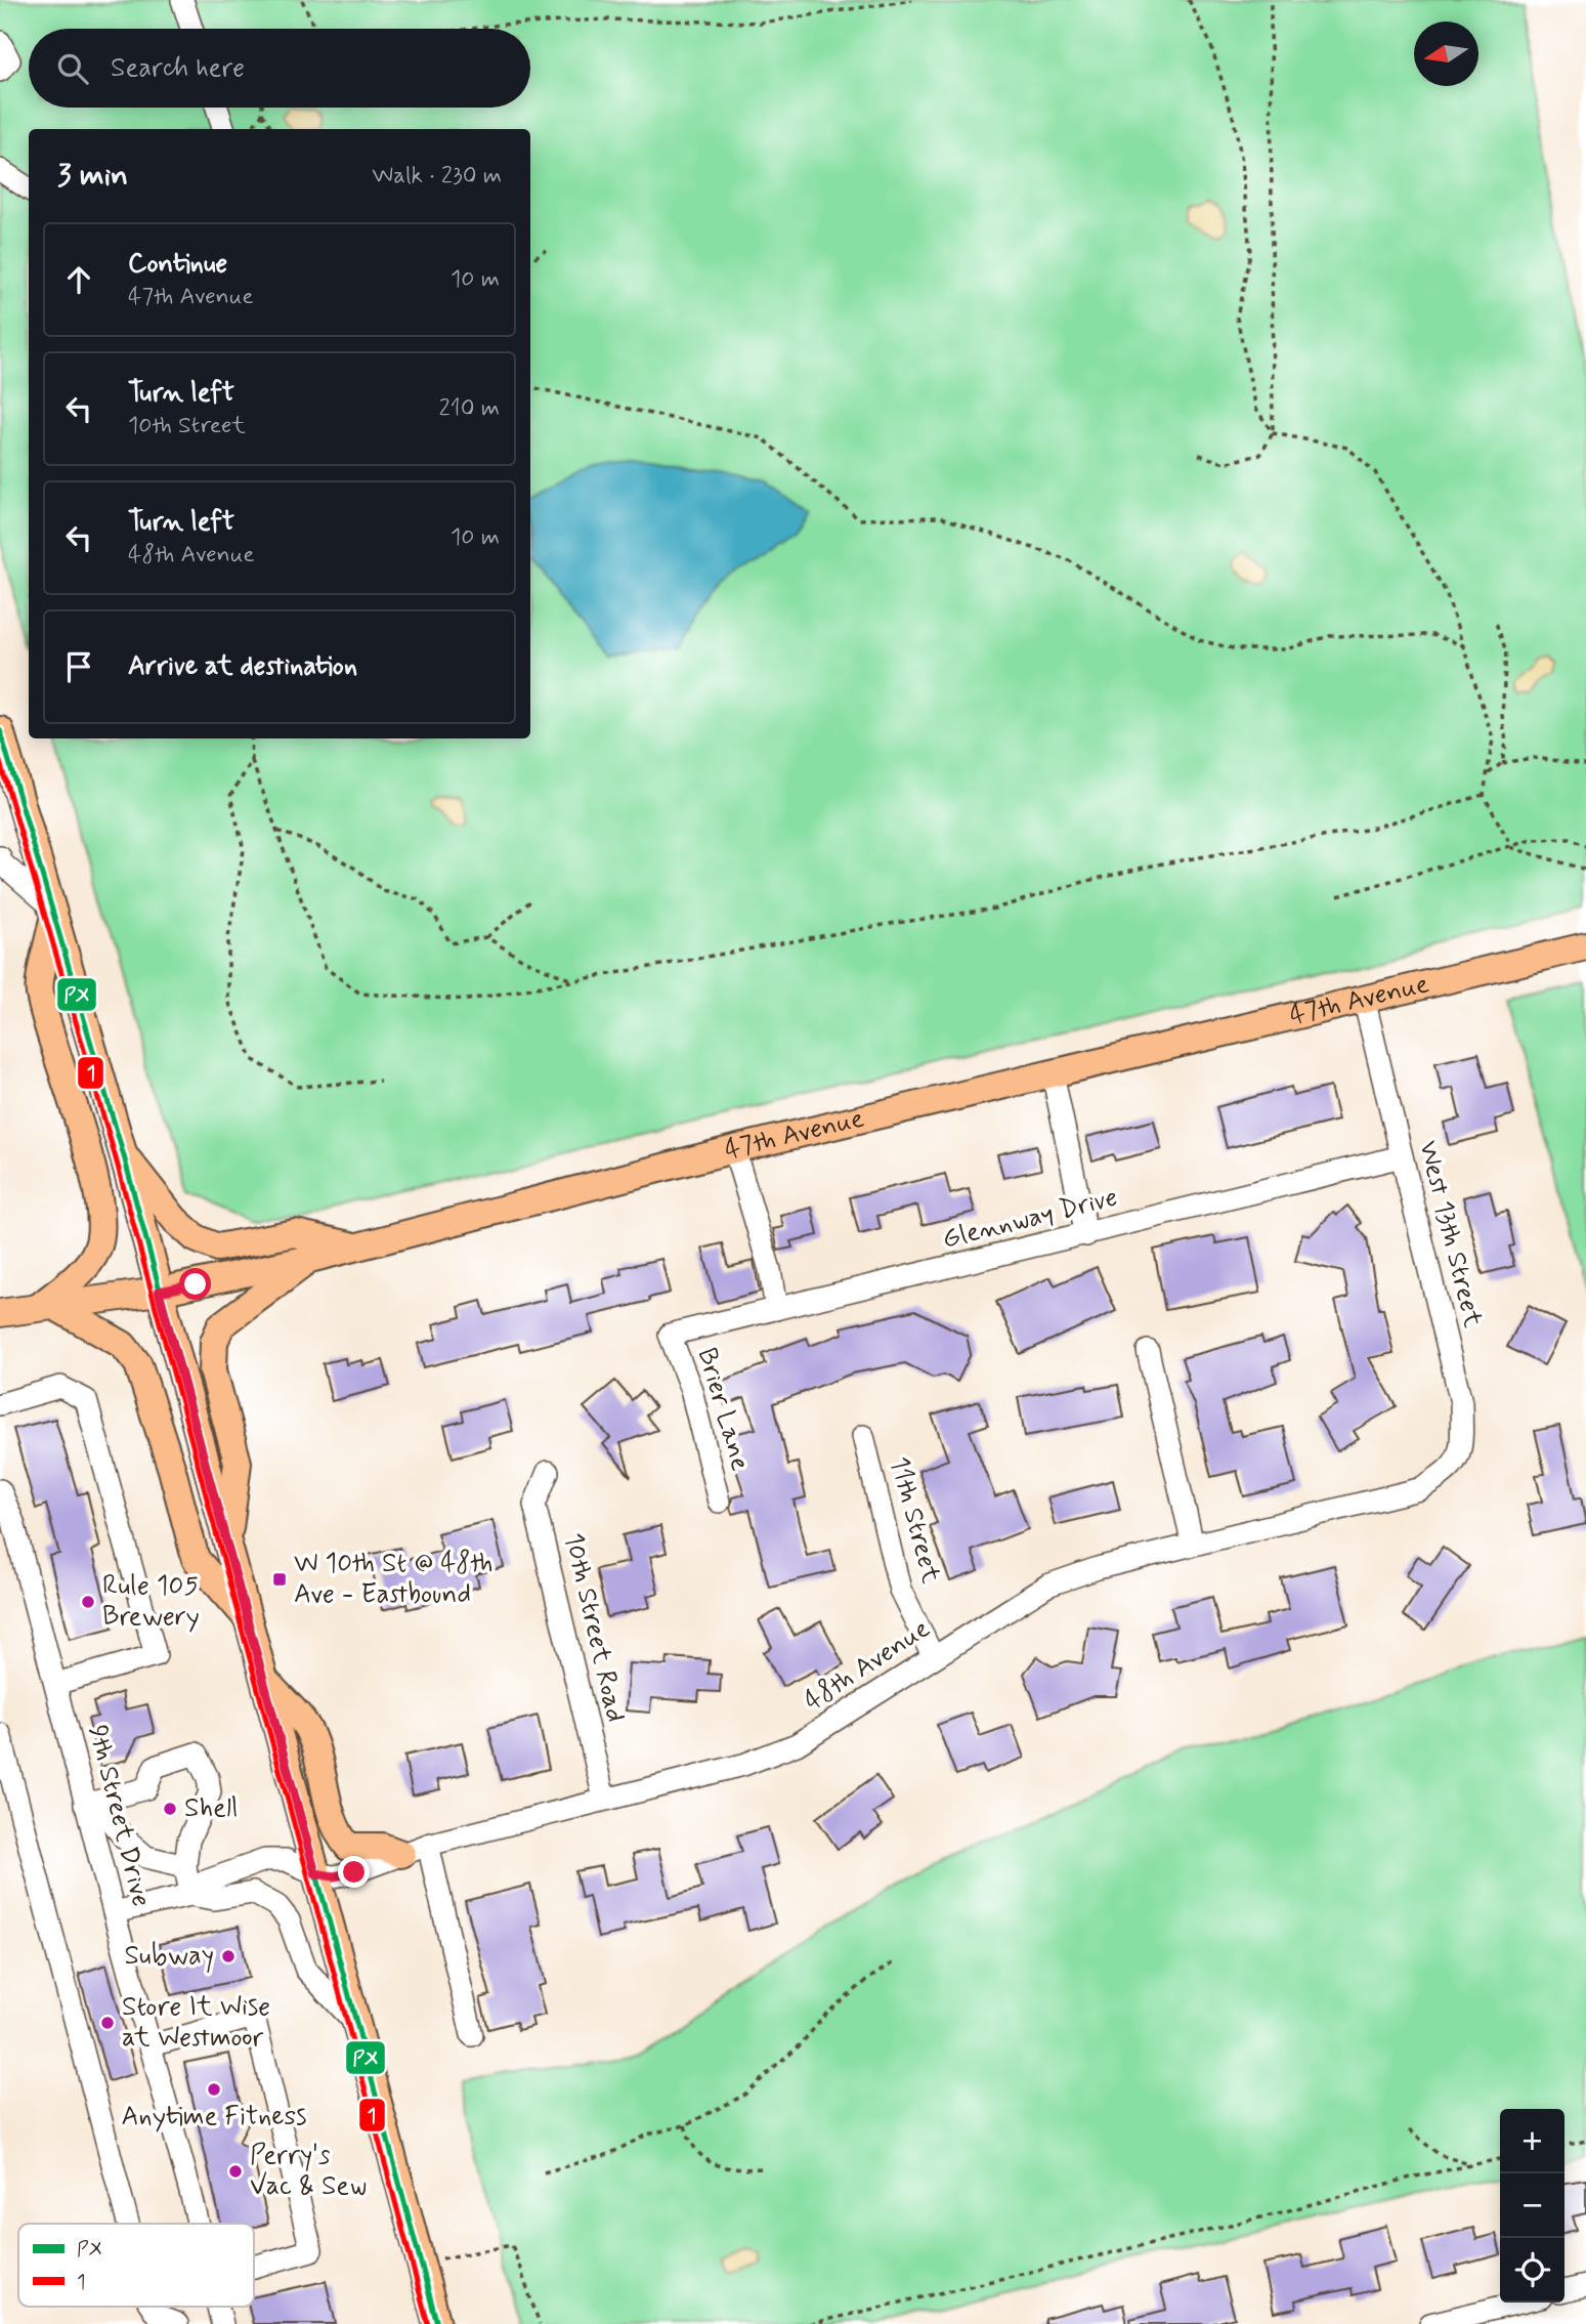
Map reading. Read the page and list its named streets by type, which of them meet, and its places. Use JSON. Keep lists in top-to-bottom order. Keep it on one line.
{"streets":{"main road":["47th Avenue"],"street":["Glennway Drive","West 13th Street","Brier Lane","11th Street","10th Street Road","48th Avenue","9th Street Drive"]},"crossings":[["47th Avenue","West 13th Street"],["Glennway Drive","West 13th Street"],["Glennway Drive","Brier Lane"],["West 13th Street","48th Avenue"],["11th Street","48th Avenue"],["10th Street Road","48th Avenue"]],"places":{"transit":["W 10th St @ 48th Ave - Eastbound"],"other":["Rule 105 Brewery","Shell","Subway","Store It Wise at Westmoor","Anytime Fitness","Perry's Vac & Sew"]},"lines":["transit line PX","transit line 1"],"legend":["PX","1"],"north":"left","page":{"search":"Search here","heading":["3 min","Walk · 230 m"],"list":[["Continue","47th Avenue","10 m"],["Turn left","10th Street","210 m"],["Turn left","48th Avenue","10 m"],"Arrive at destination"],"map_buttons":["+","−"]}}
